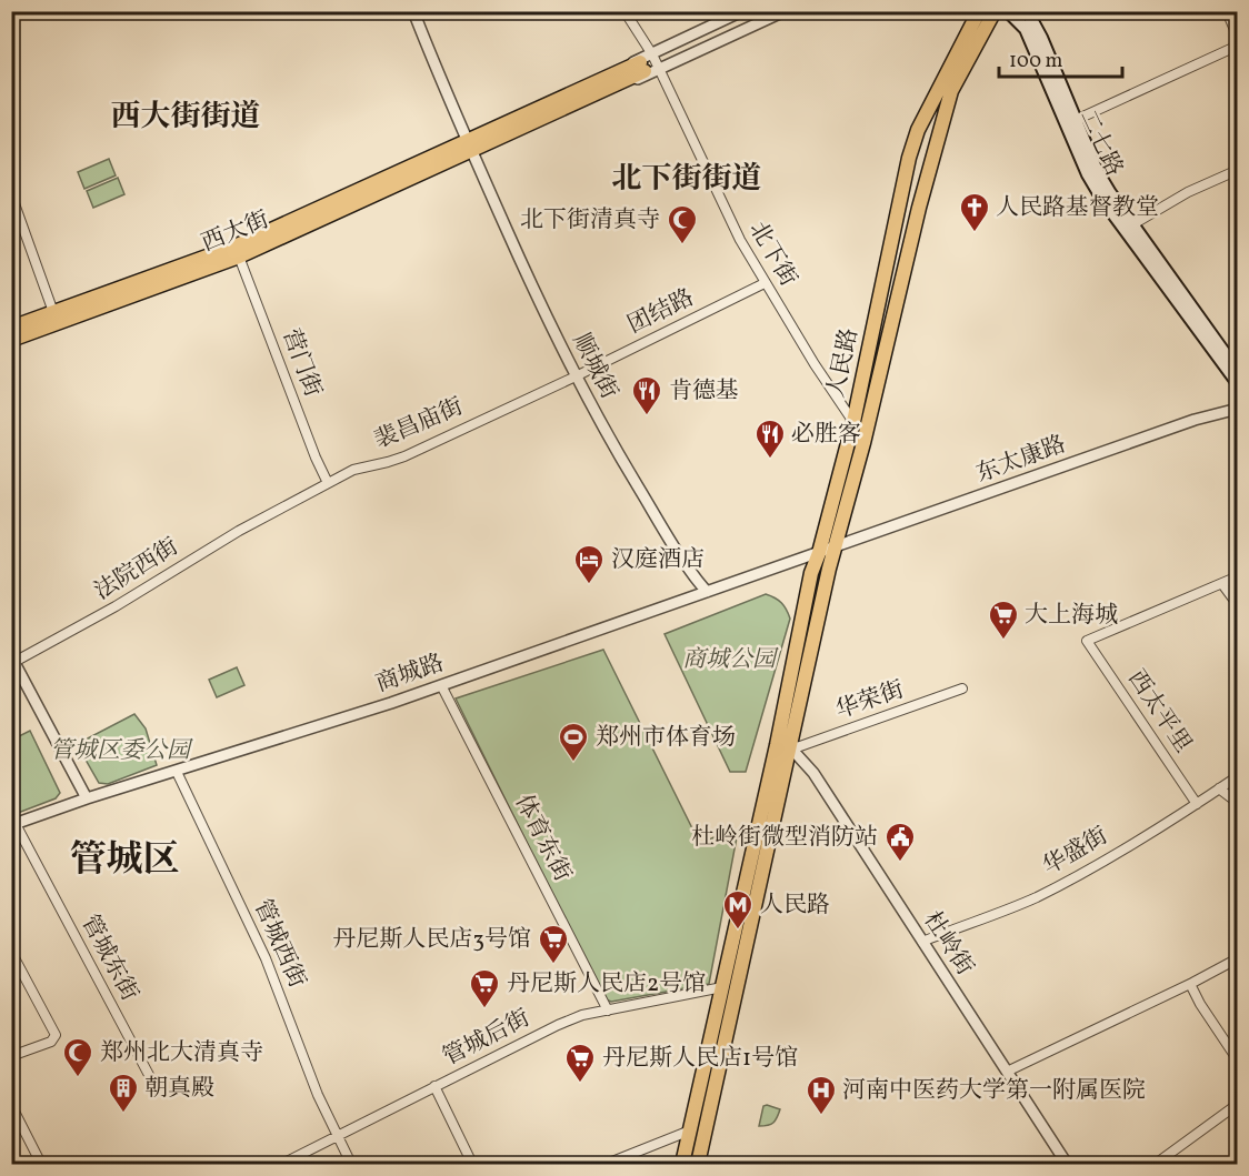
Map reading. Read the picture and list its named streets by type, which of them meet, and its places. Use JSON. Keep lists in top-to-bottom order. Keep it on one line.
{"streets":{"main road":["二七路","西大街","人民路"],"street":["北下街","团结路","营门街","顺城街","裴昌庙街","东太康路","法院西街","商城路","华荣街","西太平里","体育东街","华盛街","管城西街","杜岭街","管城东街","管城后街"]},"crossings":[["西大街","北下街"],["西大街","营门街"],["西大街","顺城街"],["北下街","团结路"],["北下街","人民路"],["团结路","顺城街"],["团结路","裴昌庙街"],["营门街","裴昌庙街"],["人民路","东太康路"],["人民路","商城路"],["人民路","华荣街"],["人民路","杜岭街"],["人民路","管城后街"],["顺城街","裴昌庙街"],["顺城街","商城路"],["裴昌庙街","法院西街"],["东太康路","商城路"],["商城路","体育东街"],["商城路","管城西街"],["商城路","管城东街"],["华荣街","杜岭街"],["西太平里","华盛街"],["体育东街","管城后街"],["华盛街","杜岭街"],["管城西街","管城后街"]],"districts":["西大街街道","北下街街道","管城区"],"parks":["商城公园","管城区委公园"],"places":{"church":["人民路基督教堂"],"mosque":["北下街清真寺","郑州北大清真寺"],"restaurant":["肯德基","必胜客"],"hotel":["汉庭酒店"],"supermarket":["大上海城","丹尼斯人民店3号馆","丹尼斯人民店2号馆","丹尼斯人民店1号馆"],"sports":["郑州市体育场"],"public building":["杜岭街微型消防站"],"metro station":["人民路"],"building":["朝真殿"],"hospital":["河南中医药大学第一附属医院"]},"scale_bar":"100 m"}
